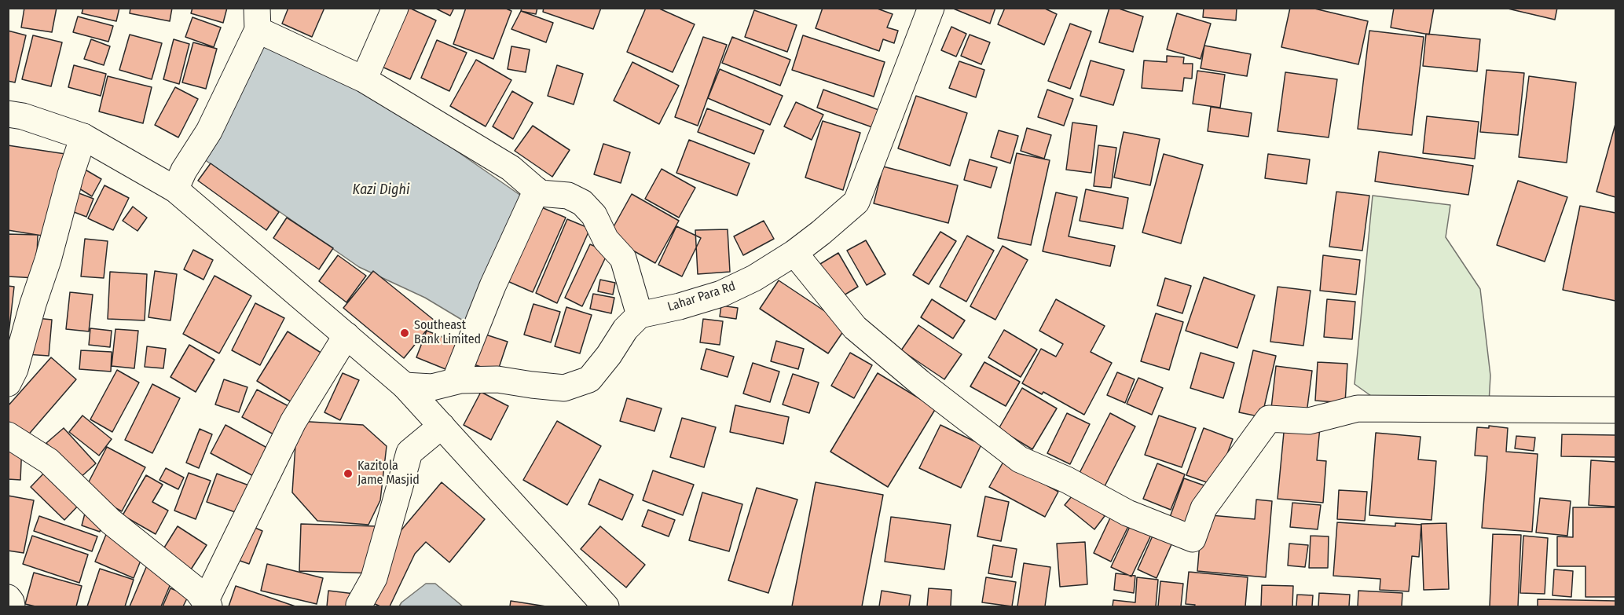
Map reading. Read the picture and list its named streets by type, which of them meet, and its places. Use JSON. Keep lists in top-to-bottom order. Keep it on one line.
{"streets":{"street":["Lahar Para Rd"]},"water":["Kazi Dighi"],"places":["Southeast Bank Limited","Kazitola Jame Masjid"]}
